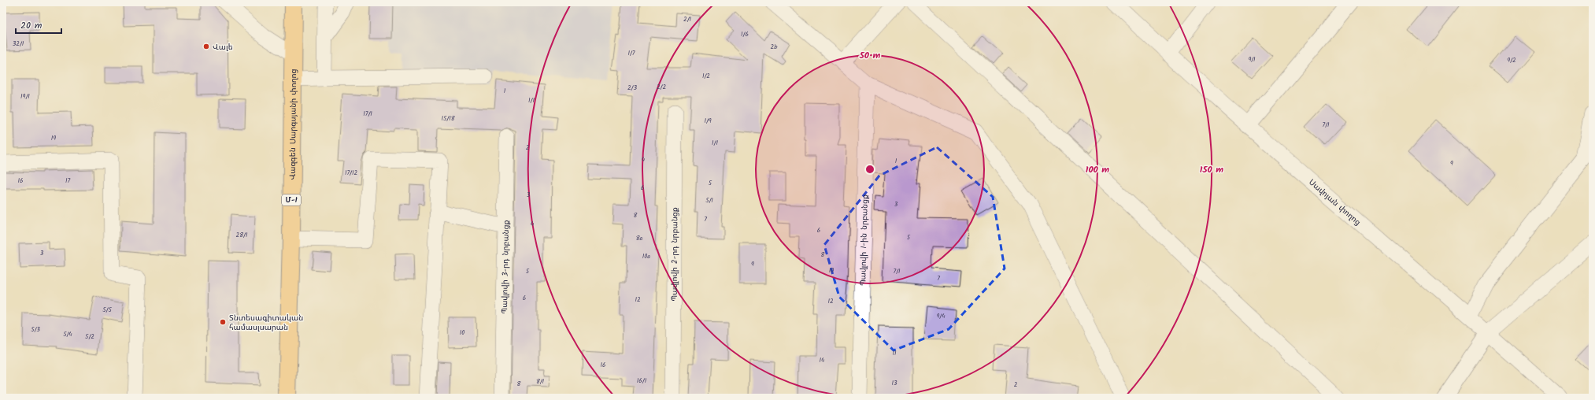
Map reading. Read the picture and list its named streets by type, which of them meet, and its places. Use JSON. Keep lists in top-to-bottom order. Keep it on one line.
{"streets":{"highway":["Վազգեն Սարգսյանի փողոց","Մ-1"],"street":["Սավոյան փողոց","Պավլովի 1-ին նրբանցք","Պավլովի 2-րդ նրբանցք","Պավլովի 3-րդ նրբանցք"]},"places":["Վալե","Տնտեսագիտական համասլսարան"],"house_numbers":["2/1","1/6","32/1","2b","1/7","9/1","9/2","1/2","2/2","2/3","1","19/1","1/1","17/1","15/18","1/9","7/1","19","1/1","2","4","1","9","17/12","16","17","5","6","3","5/1","3","8","7","4","6","28/1","5","8a","3","8","10a","9","10","5","7/1","7","6","12","12","5/5","9/4","5/3","10","5/4","5/2","11","14","16","16/1","8/1","13","8","2"],"scale_bar":"20 m","rings":["50 m","100 m","150 m"]}
